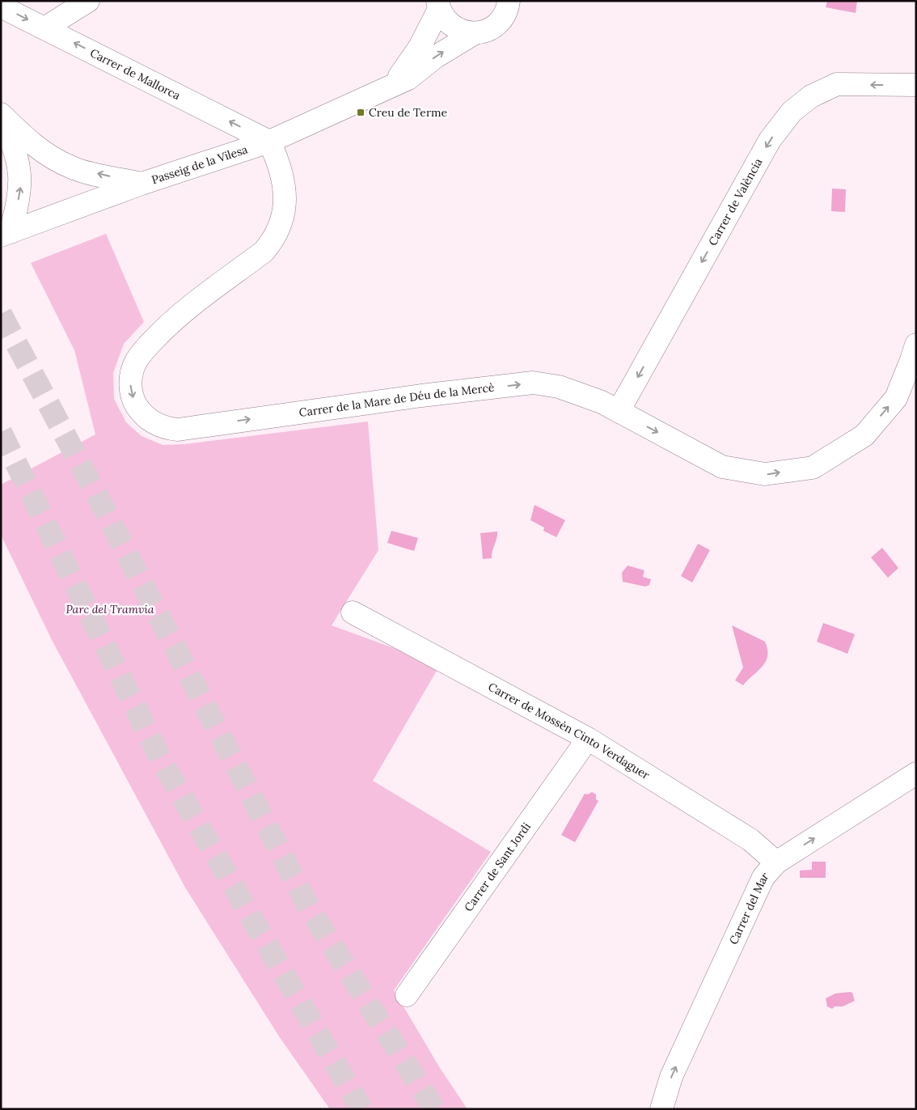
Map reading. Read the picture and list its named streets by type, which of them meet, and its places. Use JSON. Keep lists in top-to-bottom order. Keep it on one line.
{"streets":{"main road":["Carrer de Mallorca","Passeig de la Vilesa","Carrer de València","Carrer de la Mare de Déu de la Mercè","Carrer de Mossèn Cinto Verdaguer","Carrer de Sant Jordi","Carrer del Mar"]},"crossings":[["Carrer de Mallorca","Passeig de la Vilesa"],["Carrer de Mallorca","Carrer de la Mare de Déu de la Mercè"],["Passeig de la Vilesa","Carrer de la Mare de Déu de la Mercè"],["Carrer de València","Carrer de la Mare de Déu de la Mercè"],["Carrer de Mossèn Cinto Verdaguer","Carrer de Sant Jordi"],["Carrer de Mossèn Cinto Verdaguer","Carrer del Mar"]],"one_way":["Carrer de València","Carrer del Mar"],"parks":["Parc del Tramvia"],"places":{"transit":["Creu de Terme"]}}
